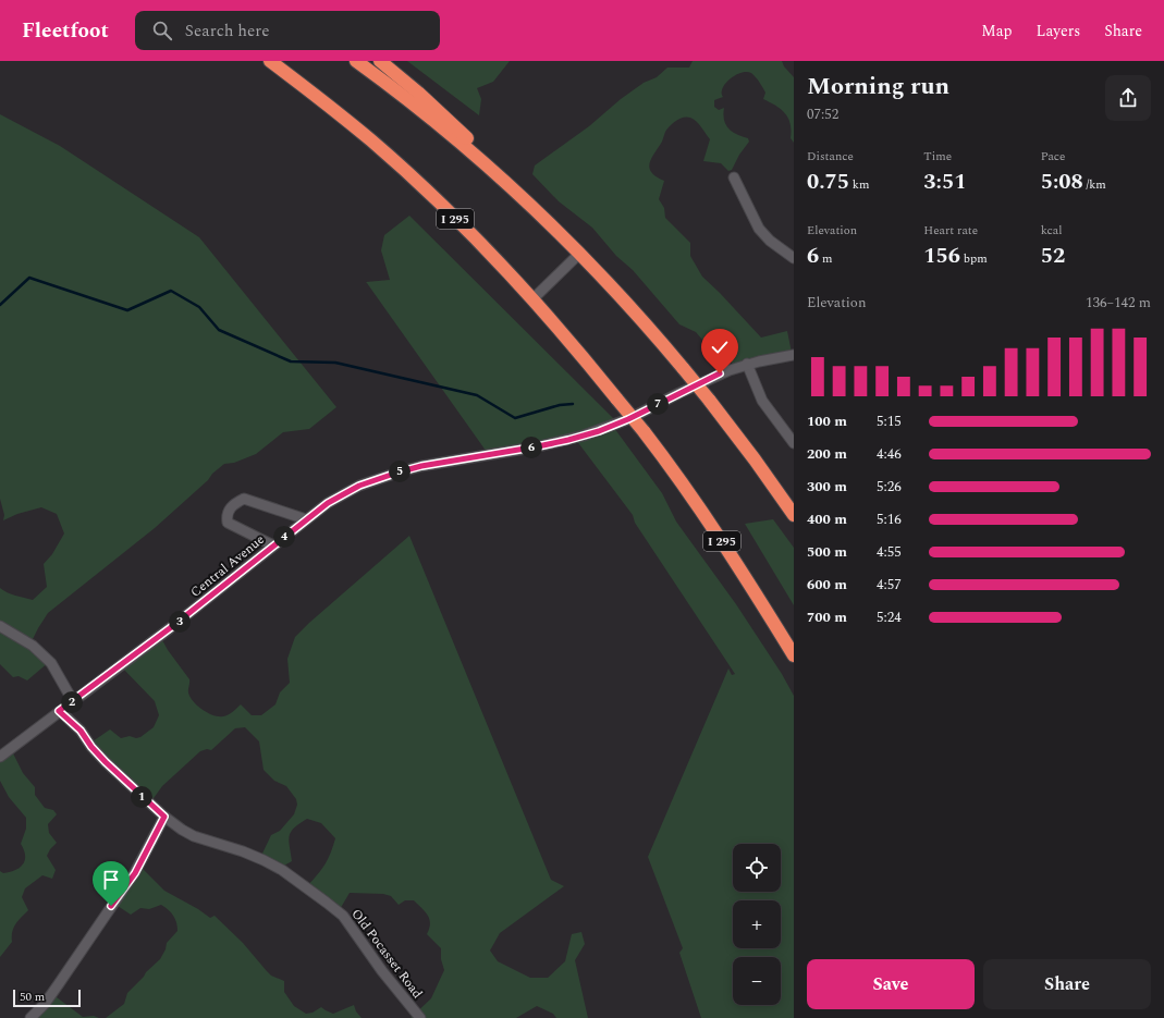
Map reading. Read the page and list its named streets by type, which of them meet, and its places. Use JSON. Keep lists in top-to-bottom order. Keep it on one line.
{"streets":{"highway":["I 295"],"street":["Central Avenue","Old Pocasset Road"]},"crossings":[["Central Avenue","Old Pocasset Road"]],"scale_bar":"50 m","page":{"header":"Fleetfoot","search":"Search here","nav":["Map","Layers","Share"],"heading":["Morning run","07:52"],"stats":[["Distance","0.75 km"],["Time","3:51"],["Pace","5:08 /km"],["Elevation","6 m"],["Heart rate","156 bpm"],["kcal","52"]],"chart":["Elevation","136–142 m"],"pins":["7","6","5","4","3","2","1"],"list":[{"name":"100 m","note":"5:15"},{"name":"200 m","note":"4:46"},{"name":"300 m","note":"5:26"},{"name":"400 m","note":"5:16"},{"name":"500 m","note":"4:55"},{"name":"600 m","note":"4:57"},{"name":"700 m","note":"5:24"}],"map_buttons":["+","−"],"buttons":["Save","Share"],"scale":"50 m"}}
